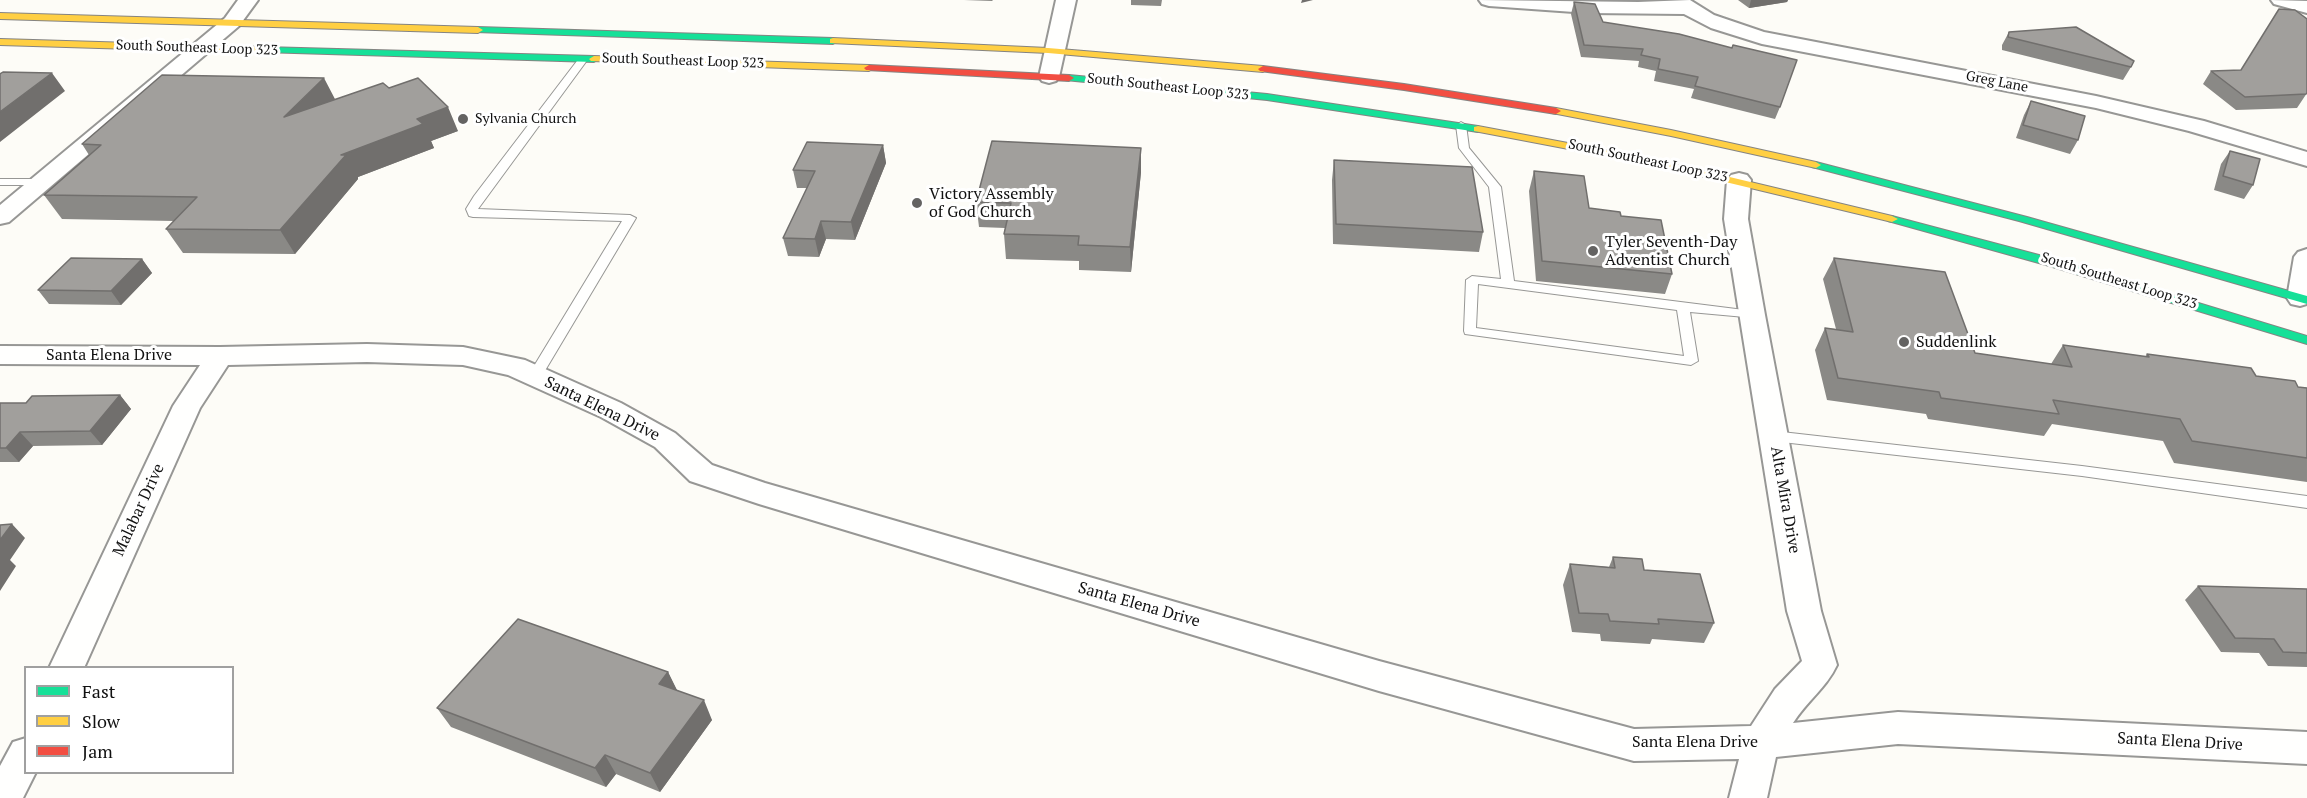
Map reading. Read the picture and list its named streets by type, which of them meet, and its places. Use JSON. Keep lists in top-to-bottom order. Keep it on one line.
{"streets":{"highway":["South Southeast Loop 323"],"street":["Greg Lane","Santa Elena Drive","Alta Mira Drive","Malabar Drive"]},"crossings":[["South Southeast Loop 323","Alta Mira Drive"],["Santa Elena Drive","Alta Mira Drive"],["Santa Elena Drive","Malabar Drive"]],"places":["Sylvania Church","Victory Assembly of God Church","Tyler Seventh-Day Adventist Church","Suddenlink"],"legend":["Fast","Slow","Jam"]}
